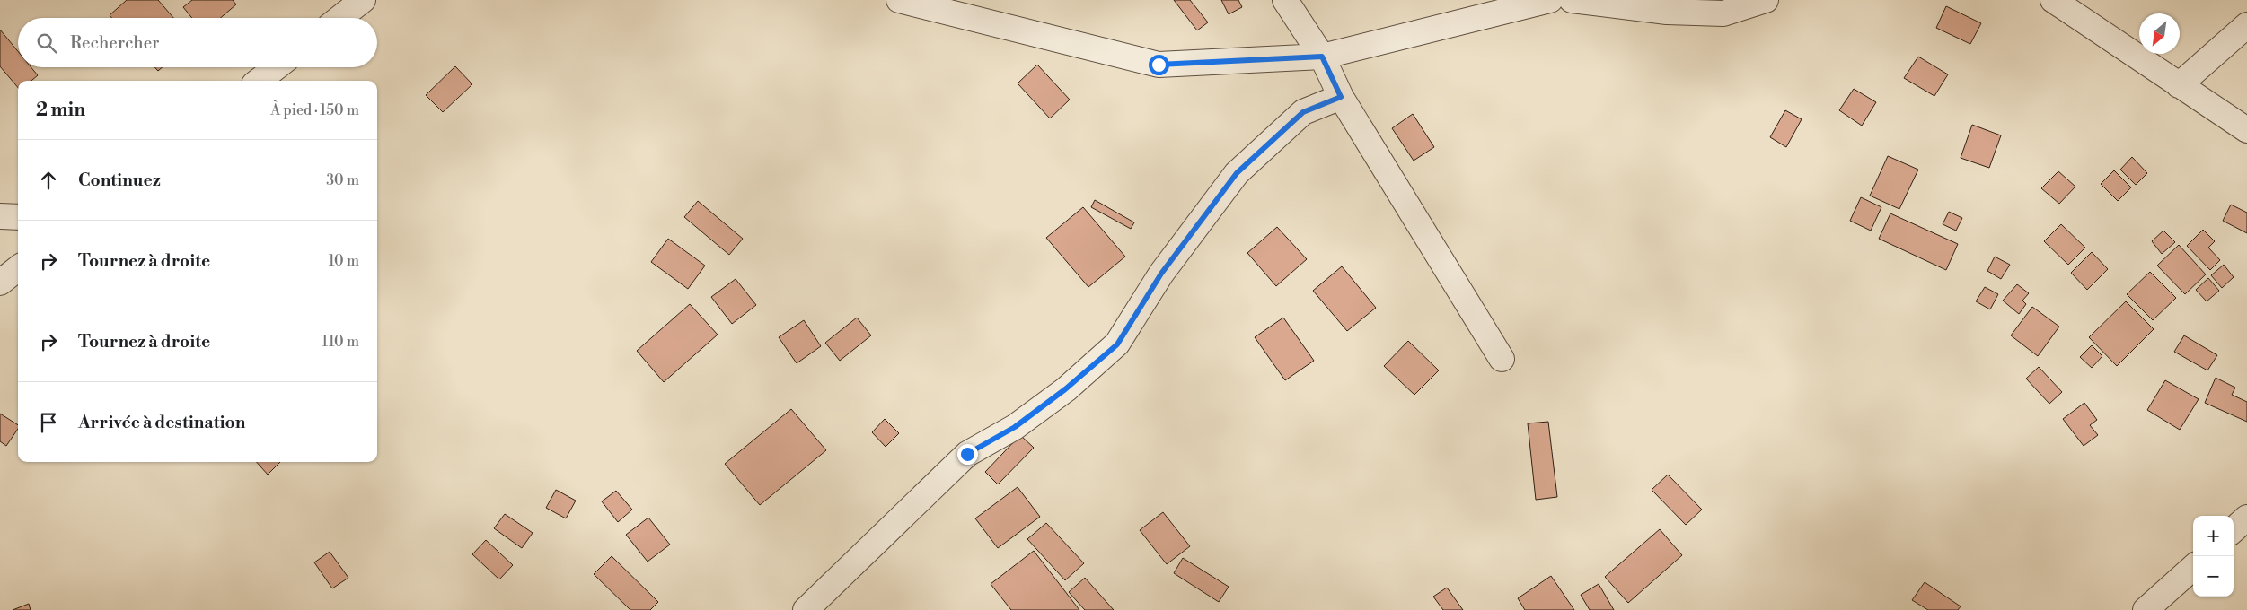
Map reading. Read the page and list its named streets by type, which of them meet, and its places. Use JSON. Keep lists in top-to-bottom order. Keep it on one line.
{"north":"bottom left","page":{"search":"Rechercher","heading":["2 min","À pied · 150 m"],"list":[["Continuez","30 m"],["Tournez à droite","10 m"],["Tournez à droite","110 m"],"Arrivée à destination"],"map_buttons":["+","−"]}}
